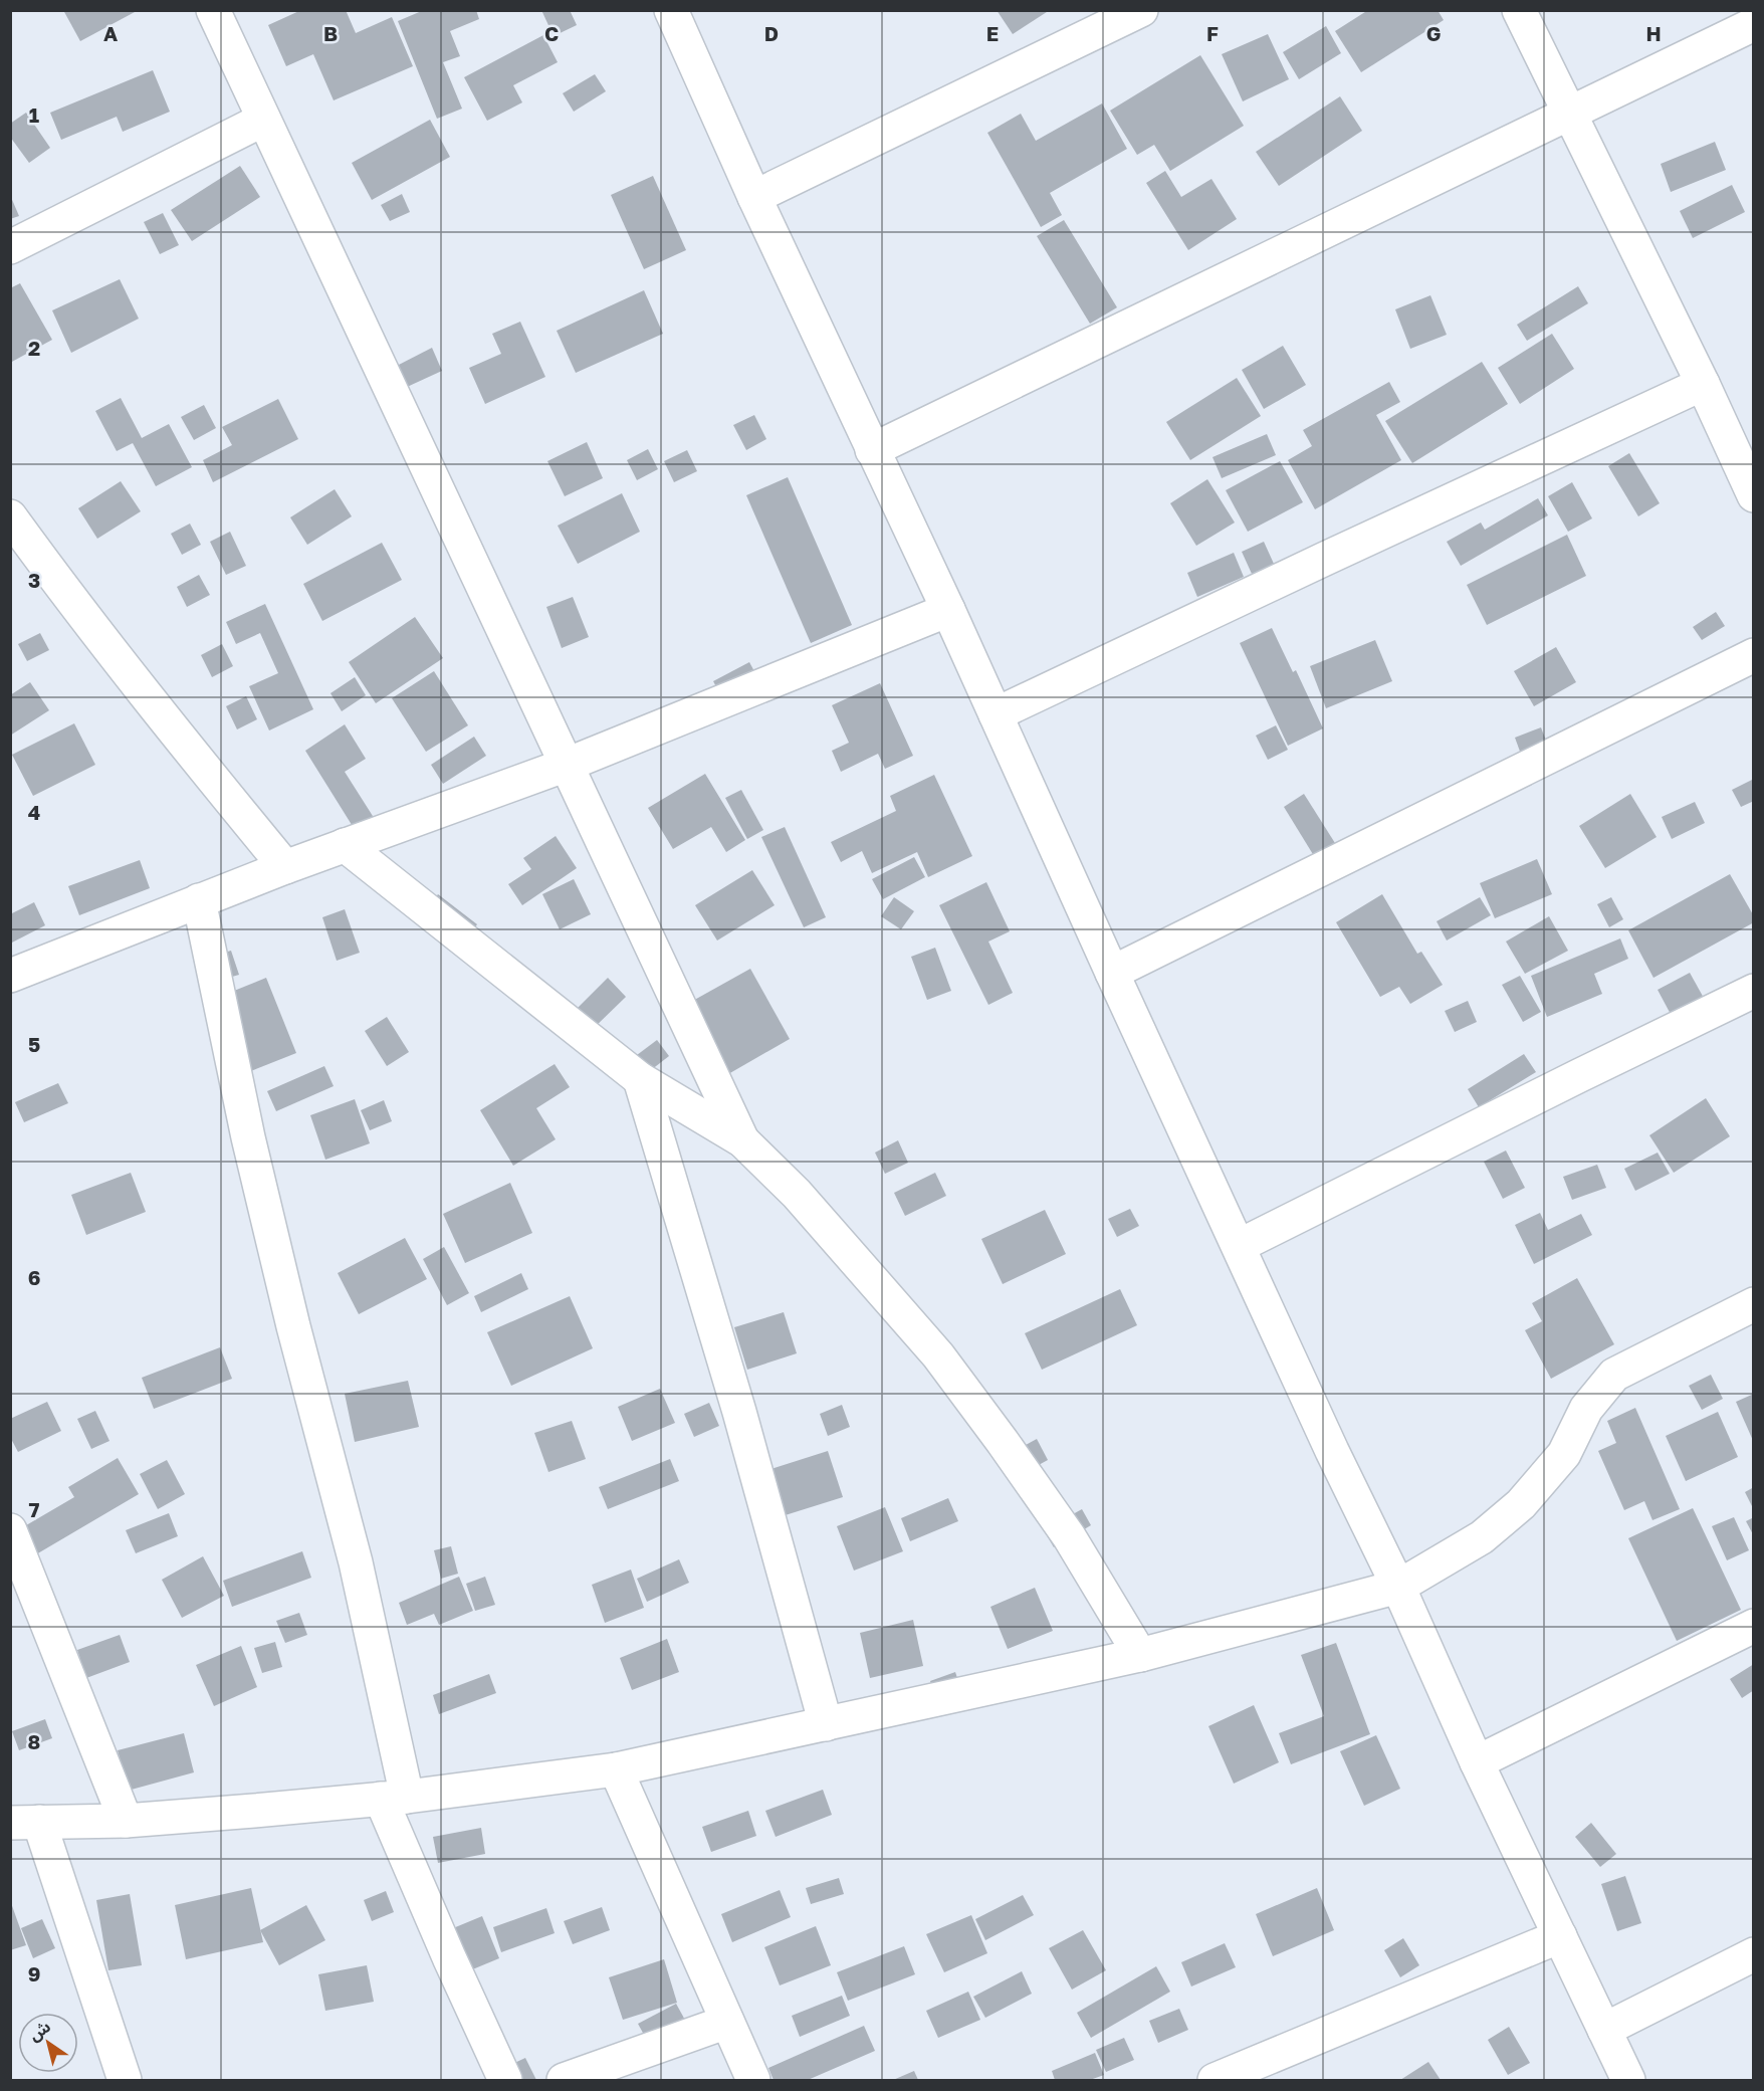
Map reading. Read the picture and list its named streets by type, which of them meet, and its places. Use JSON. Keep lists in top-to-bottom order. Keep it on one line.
{"north":"top left","grid":{"columns":["A","B","C","D","E","F","G","H"],"rows":["1","2","3","4","5","6","7","8","9"]}}
